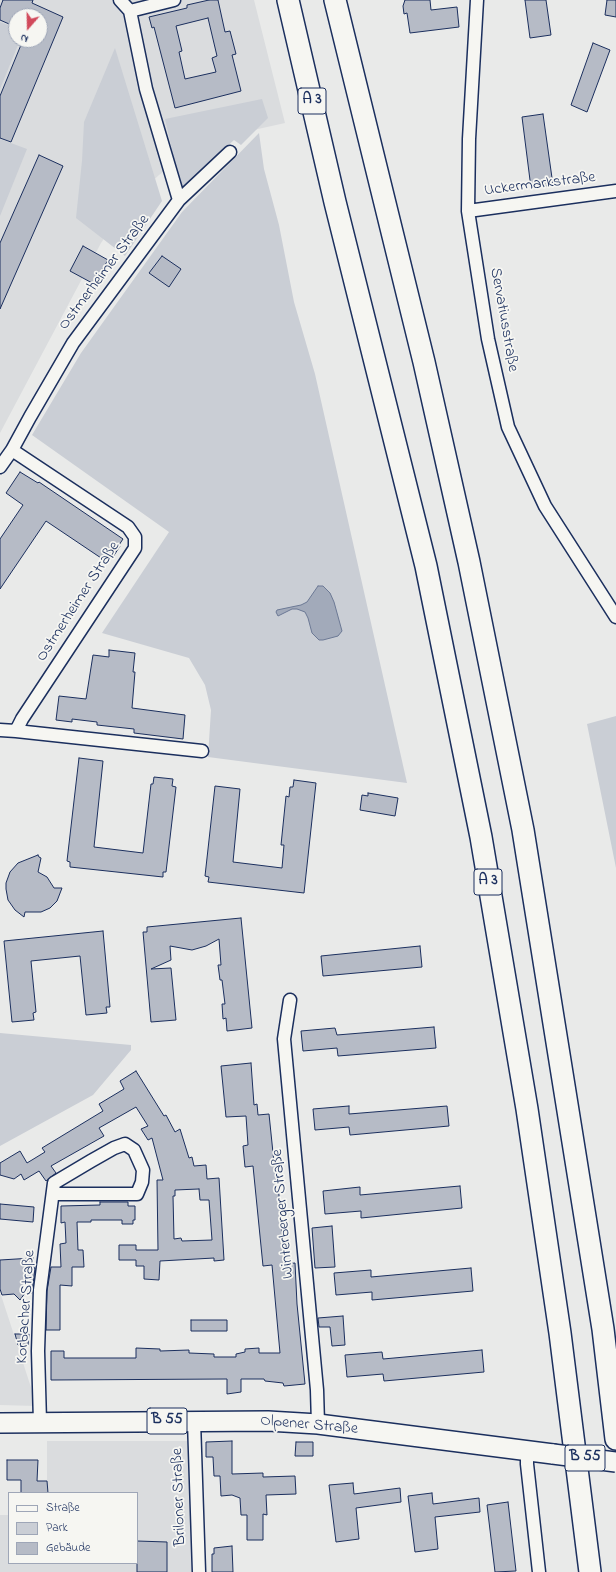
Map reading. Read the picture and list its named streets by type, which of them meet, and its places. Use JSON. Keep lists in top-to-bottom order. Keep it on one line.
{"streets":{"highway":["A 3"],"main road":["B 55","Olpener Straße"],"street":["Uckermarkstraße","Ostmerheimer Straße","Servatiusstraße","Winterberger Straße","Korbacher Straße","Briloner Straße"]},"crossings":[["Uckermarkstraße","Servatiusstraße"],["Winterberger Straße","Olpener Straße"],["Korbacher Straße","Olpener Straße"],["Olpener Straße","Briloner Straße"]],"legend":["Straße","Park","Gebäude"],"north":"bottom"}
